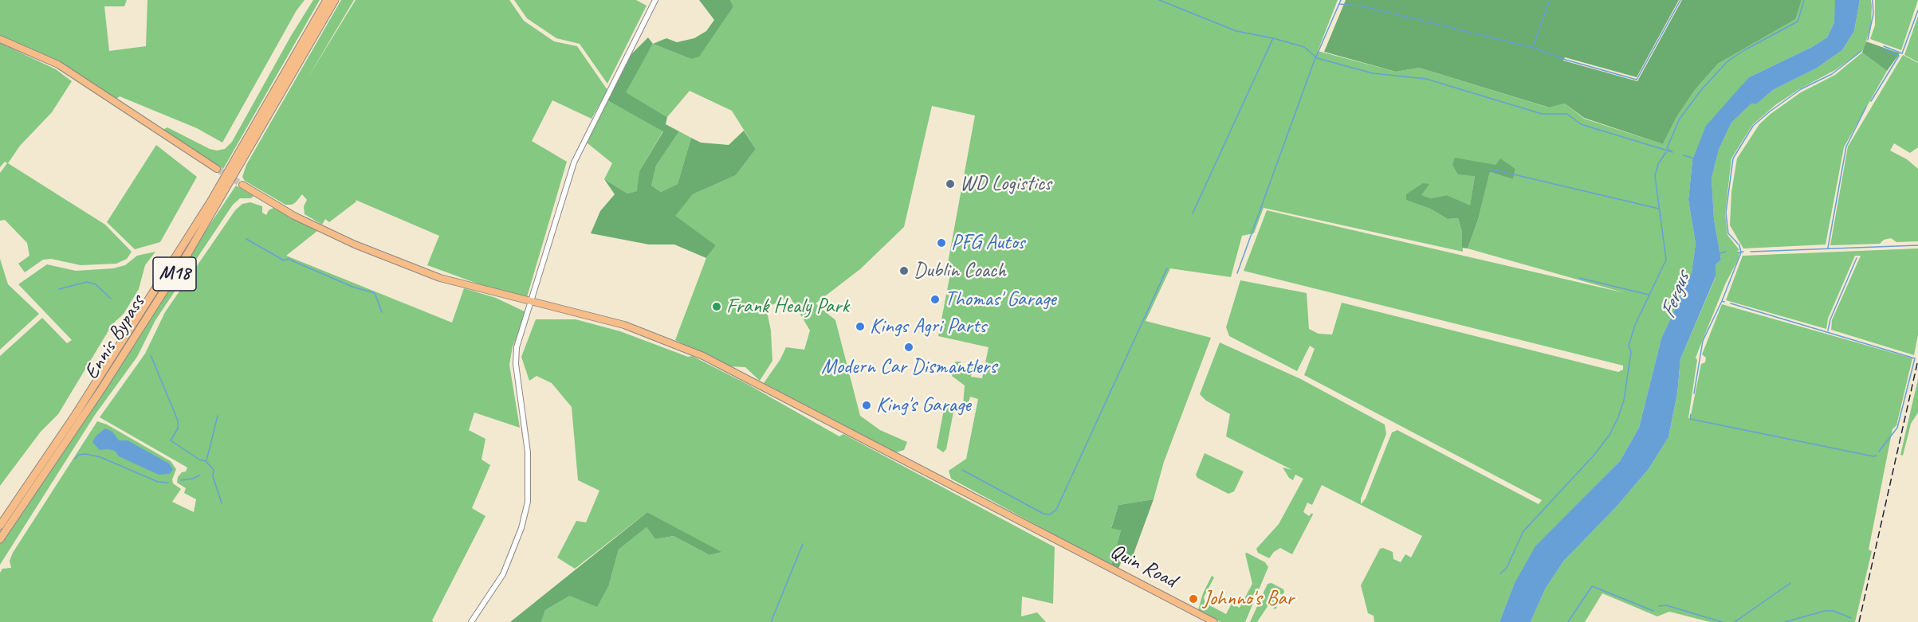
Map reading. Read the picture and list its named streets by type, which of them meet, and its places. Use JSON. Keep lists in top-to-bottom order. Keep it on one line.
{"streets":{"highway":["M18","Ennis Bypass"],"main road":["Quin Road"]},"water":["Fergus"],"places":["WD Logistics","PFG Autos","Dublin Coach","Thomas' Garage","Frank Healy Park","Kings Agri Parts","Modern Car Dismantlers","King's Garage","Johnno's Bar"]}
